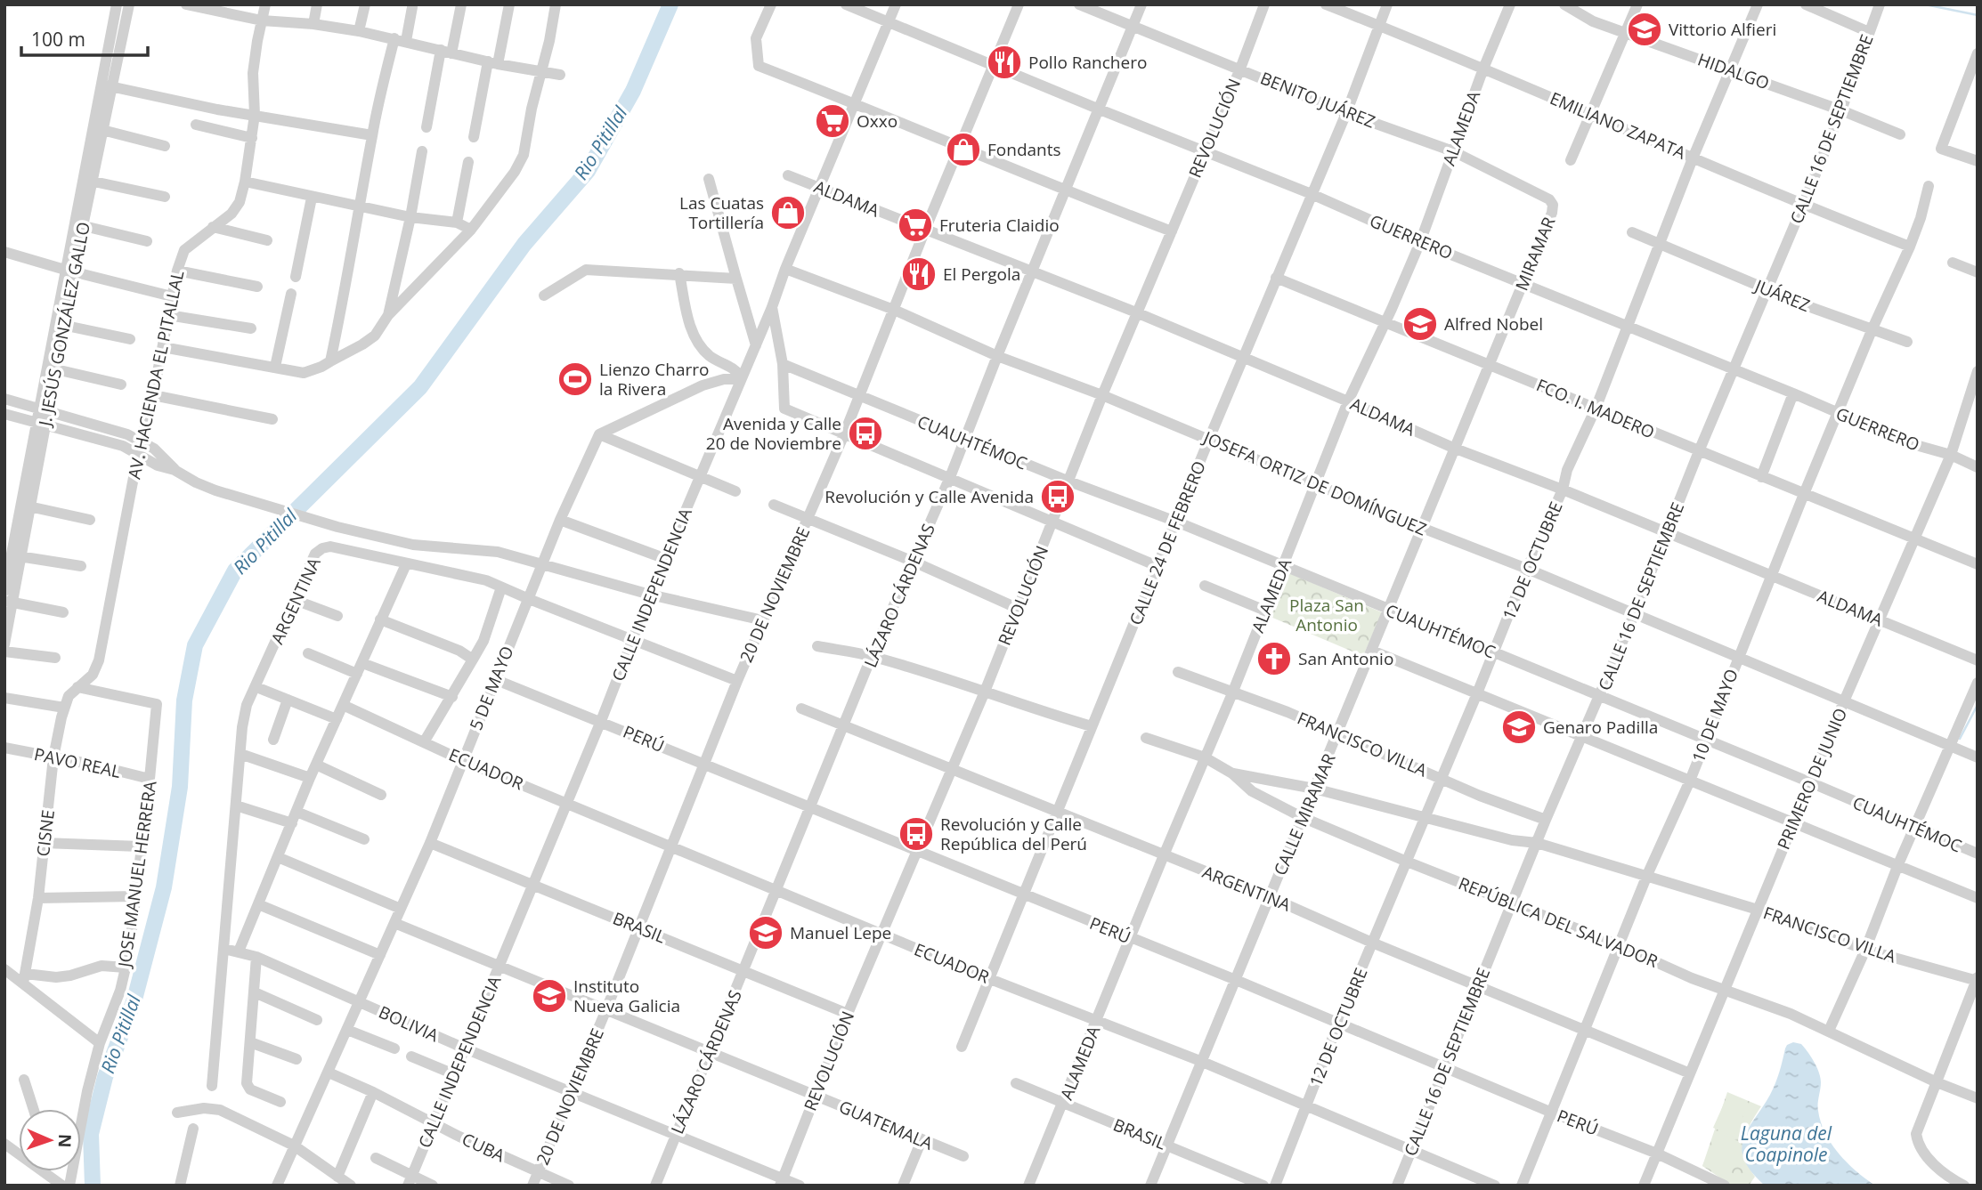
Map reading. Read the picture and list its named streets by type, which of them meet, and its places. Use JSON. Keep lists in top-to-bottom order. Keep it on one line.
{"streets":{"street":["HIDALGO","BENITO JUÁREZ","EMILIANO ZAPATA","REVOLUCIÓN","ALAMEDA","CALLE 16 DE SEPTIEMBRE","ALDAMA","GUERRERO","MIRAMAR","JUÁREZ","J. JESÚS GONZÁLEZ GALLO","AV. HACIENDA EL PITALLAL","FCO. I. MADERO","CUAUHTÉMOC","JOSEFA ORTIZ DE DOMÍNGUEZ","CALLE 24 DE FEBRERO","12 DE OCTUBRE","CALLE INDEPENDENCIA","20 DE NOVIEMBRE","LÁZARO CÁRDENAS","ARGENTINA","5 DE MAYO","10 DE MAYO","PERÚ","FRANCISCO VILLA","PAVO REAL","ECUADOR","PRIMERO DE JUNIO","CALLE MIRAMAR","CISNE","JOSE MANUEL HERRERA","REPÚBLICA DEL SALVADOR","BRASIL","BOLIVIA","GUATEMALA","CUBA"]},"crossings":[["HIDALGO","CALLE 16 DE SEPTIEMBRE"],["HIDALGO","12 DE OCTUBRE"],["BENITO JUÁREZ","REVOLUCIÓN"],["BENITO JUÁREZ","ALAMEDA"],["BENITO JUÁREZ","MIRAMAR"],["BENITO JUÁREZ","CALLE 24 DE FEBRERO"],["BENITO JUÁREZ","LÁZARO CÁRDENAS"],["EMILIANO ZAPATA","ALAMEDA"],["EMILIANO ZAPATA","CALLE 16 DE SEPTIEMBRE"],["EMILIANO ZAPATA","CALLE 24 DE FEBRERO"],["EMILIANO ZAPATA","12 DE OCTUBRE"],["EMILIANO ZAPATA","10 DE MAYO"],["REVOLUCIÓN","ALDAMA"],["REVOLUCIÓN","GUERRERO"],["REVOLUCIÓN","CUAUHTÉMOC"],["REVOLUCIÓN","JOSEFA ORTIZ DE DOMÍNGUEZ"],["REVOLUCIÓN","ARGENTINA"],["REVOLUCIÓN","PERÚ"],["REVOLUCIÓN","ECUADOR"],["REVOLUCIÓN","BRASIL"],["REVOLUCIÓN","BOLIVIA"],["REVOLUCIÓN","GUATEMALA"],["ALAMEDA","ALDAMA"],["ALAMEDA","GUERRERO"],["ALAMEDA","MIRAMAR"],["ALAMEDA","FCO. I. MADERO"],["ALAMEDA","CUAUHTÉMOC"],["ALAMEDA","JOSEFA ORTIZ DE DOMÍNGUEZ"],["ALAMEDA","ARGENTINA"],["ALAMEDA","PERÚ"],["ALAMEDA","FRANCISCO VILLA"],["ALAMEDA","ECUADOR"],["ALAMEDA","REPÚBLICA DEL SALVADOR"],["ALAMEDA","BRASIL"],["CALLE 16 DE SEPTIEMBRE","ALDAMA"],["CALLE 16 DE SEPTIEMBRE","GUERRERO"],["CALLE 16 DE SEPTIEMBRE","JUÁREZ"],["CALLE 16 DE SEPTIEMBRE","FCO. I. MADERO"],["CALLE 16 DE SEPTIEMBRE","CUAUHTÉMOC"],["CALLE 16 DE SEPTIEMBRE","JOSEFA ORTIZ DE DOMÍNGUEZ"],["CALLE 16 DE SEPTIEMBRE","ARGENTINA"],["CALLE 16 DE SEPTIEMBRE","PERÚ"],["CALLE 16 DE SEPTIEMBRE","FRANCISCO VILLA"],["CALLE 16 DE SEPTIEMBRE","ECUADOR"],["CALLE 16 DE SEPTIEMBRE","REPÚBLICA DEL SALVADOR"],["ALDAMA","MIRAMAR"],["ALDAMA","CALLE 24 DE FEBRERO"],["ALDAMA","12 DE OCTUBRE"],["ALDAMA","CALLE INDEPENDENCIA"],["ALDAMA","20 DE NOVIEMBRE"],["ALDAMA","LÁZARO CÁRDENAS"],["ALDAMA","10 DE MAYO"],["ALDAMA","PRIMERO DE JUNIO"],["GUERRERO","MIRAMAR"],["GUERRERO","CALLE 24 DE FEBRERO"],["GUERRERO","12 DE OCTUBRE"],["GUERRERO","CALLE INDEPENDENCIA"],["GUERRERO","20 DE NOVIEMBRE"],["GUERRERO","LÁZARO CÁRDENAS"],["GUERRERO","10 DE MAYO"],["GUERRERO","PRIMERO DE JUNIO"],["MIRAMAR","FCO. I. MADERO"],["MIRAMAR","CALLE MIRAMAR"],["JUÁREZ","12 DE OCTUBRE"],["JUÁREZ","10 DE MAYO"],["AV. HACIENDA EL PITALLAL","CISNE"],["AV. HACIENDA EL PITALLAL","JOSE MANUEL HERRERA"],["FCO. I. MADERO","CALLE 24 DE FEBRERO"],["FCO. I. MADERO","12 DE OCTUBRE"],["FCO. I. MADERO","10 DE MAYO"],["FCO. I. MADERO","PRIMERO DE JUNIO"],["CUAUHTÉMOC","CALLE 24 DE FEBRERO"],["CUAUHTÉMOC","12 DE OCTUBRE"],["CUAUHTÉMOC","20 DE NOVIEMBRE"],["CUAUHTÉMOC","LÁZARO CÁRDENAS"],["CUAUHTÉMOC","10 DE MAYO"],["CUAUHTÉMOC","PRIMERO DE JUNIO"],["CUAUHTÉMOC","CALLE MIRAMAR"],["JOSEFA ORTIZ DE DOMÍNGUEZ","CALLE 24 DE FEBRERO"],["JOSEFA ORTIZ DE DOMÍNGUEZ","12 DE OCTUBRE"],["JOSEFA ORTIZ DE DOMÍNGUEZ","CALLE INDEPENDENCIA"],["JOSEFA ORTIZ DE DOMÍNGUEZ","20 DE NOVIEMBRE"],["JOSEFA ORTIZ DE DOMÍNGUEZ","LÁZARO CÁRDENAS"],["JOSEFA ORTIZ DE DOMÍNGUEZ","10 DE MAYO"],["JOSEFA ORTIZ DE DOMÍNGUEZ","PRIMERO DE JUNIO"],["JOSEFA ORTIZ DE DOMÍNGUEZ","CALLE MIRAMAR"],["CALLE 24 DE FEBRERO","ARGENTINA"],["CALLE 24 DE FEBRERO","PERÚ"],["CALLE 24 DE FEBRERO","ECUADOR"],["12 DE OCTUBRE","ARGENTINA"],["12 DE OCTUBRE","PERÚ"],["12 DE OCTUBRE","FRANCISCO VILLA"],["12 DE OCTUBRE","ECUADOR"],["12 DE OCTUBRE","REPÚBLICA DEL SALVADOR"],["CALLE INDEPENDENCIA","ARGENTINA"],["CALLE INDEPENDENCIA","PERÚ"],["CALLE INDEPENDENCIA","ECUADOR"],["CALLE INDEPENDENCIA","BRASIL"],["CALLE INDEPENDENCIA","BOLIVIA"],["CALLE INDEPENDENCIA","GUATEMALA"],["CALLE INDEPENDENCIA","CUBA"],["20 DE NOVIEMBRE","ARGENTINA"],["20 DE NOVIEMBRE","PERÚ"],["20 DE NOVIEMBRE","ECUADOR"],["20 DE NOVIEMBRE","BRASIL"],["20 DE NOVIEMBRE","BOLIVIA"],["20 DE NOVIEMBRE","GUATEMALA"],["20 DE NOVIEMBRE","CUBA"],["LÁZARO CÁRDENAS","ARGENTINA"],["LÁZARO CÁRDENAS","PERÚ"],["LÁZARO CÁRDENAS","ECUADOR"],["LÁZARO CÁRDENAS","BRASIL"],["LÁZARO CÁRDENAS","BOLIVIA"],["LÁZARO CÁRDENAS","GUATEMALA"],["ARGENTINA","5 DE MAYO"],["ARGENTINA","10 DE MAYO"],["ARGENTINA","PRIMERO DE JUNIO"],["ARGENTINA","CALLE MIRAMAR"],["ARGENTINA","BOLIVIA"],["5 DE MAYO","PERÚ"],["5 DE MAYO","ECUADOR"],["5 DE MAYO","BRASIL"],["5 DE MAYO","BOLIVIA"],["5 DE MAYO","GUATEMALA"],["5 DE MAYO","CUBA"],["10 DE MAYO","PERÚ"],["10 DE MAYO","FRANCISCO VILLA"],["10 DE MAYO","REPÚBLICA DEL SALVADOR"],["PERÚ","PRIMERO DE JUNIO"],["PERÚ","CALLE MIRAMAR"],["FRANCISCO VILLA","PRIMERO DE JUNIO"],["FRANCISCO VILLA","CALLE MIRAMAR"],["FRANCISCO VILLA","REPÚBLICA DEL SALVADOR"],["PAVO REAL","CISNE"],["PAVO REAL","JOSE MANUEL HERRERA"],["ECUADOR","CALLE MIRAMAR"],["PRIMERO DE JUNIO","REPÚBLICA DEL SALVADOR"],["CALLE MIRAMAR","REPÚBLICA DEL SALVADOR"],["CALLE MIRAMAR","BRASIL"],["CISNE","JOSE MANUEL HERRERA"]],"water":["Rio Pitillal","Laguna del Coapinole"],"parks":["Plaza San Antonio"],"places":{"school or university":["Vittorio Alfieri","Alfred Nobel","Genaro Padilla","Manuel Lepe","Instituto Nueva Galicia"],"restaurant":["Pollo Ranchero","El Pergola"],"supermarket":["Oxxo","Fruteria Claidio"],"shop":["Fondants","Las Cuatas Tortillería"],"sports":["Lienzo Charro la Rivera"],"bus stop":["Avenida y Calle 20 de Noviembre","Revolución y Calle Avenida","Revolución y Calle República del Perú"],"church":["San Antonio"]},"scale_bar":"100 m","north":"right"}
